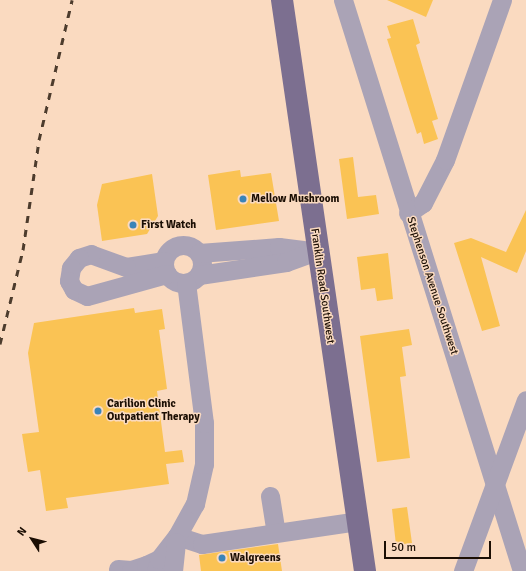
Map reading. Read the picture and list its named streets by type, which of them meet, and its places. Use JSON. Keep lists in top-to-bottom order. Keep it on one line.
{"streets":{"main road":["Franklin Road Southwest"],"street":["Stephenson Avenue Southwest"]},"places":["Mellow Mushroom","First Watch","Carilion Clinic Outpatient Therapy","Walgreens"],"scale_bar":"50 m","north":"top left"}
